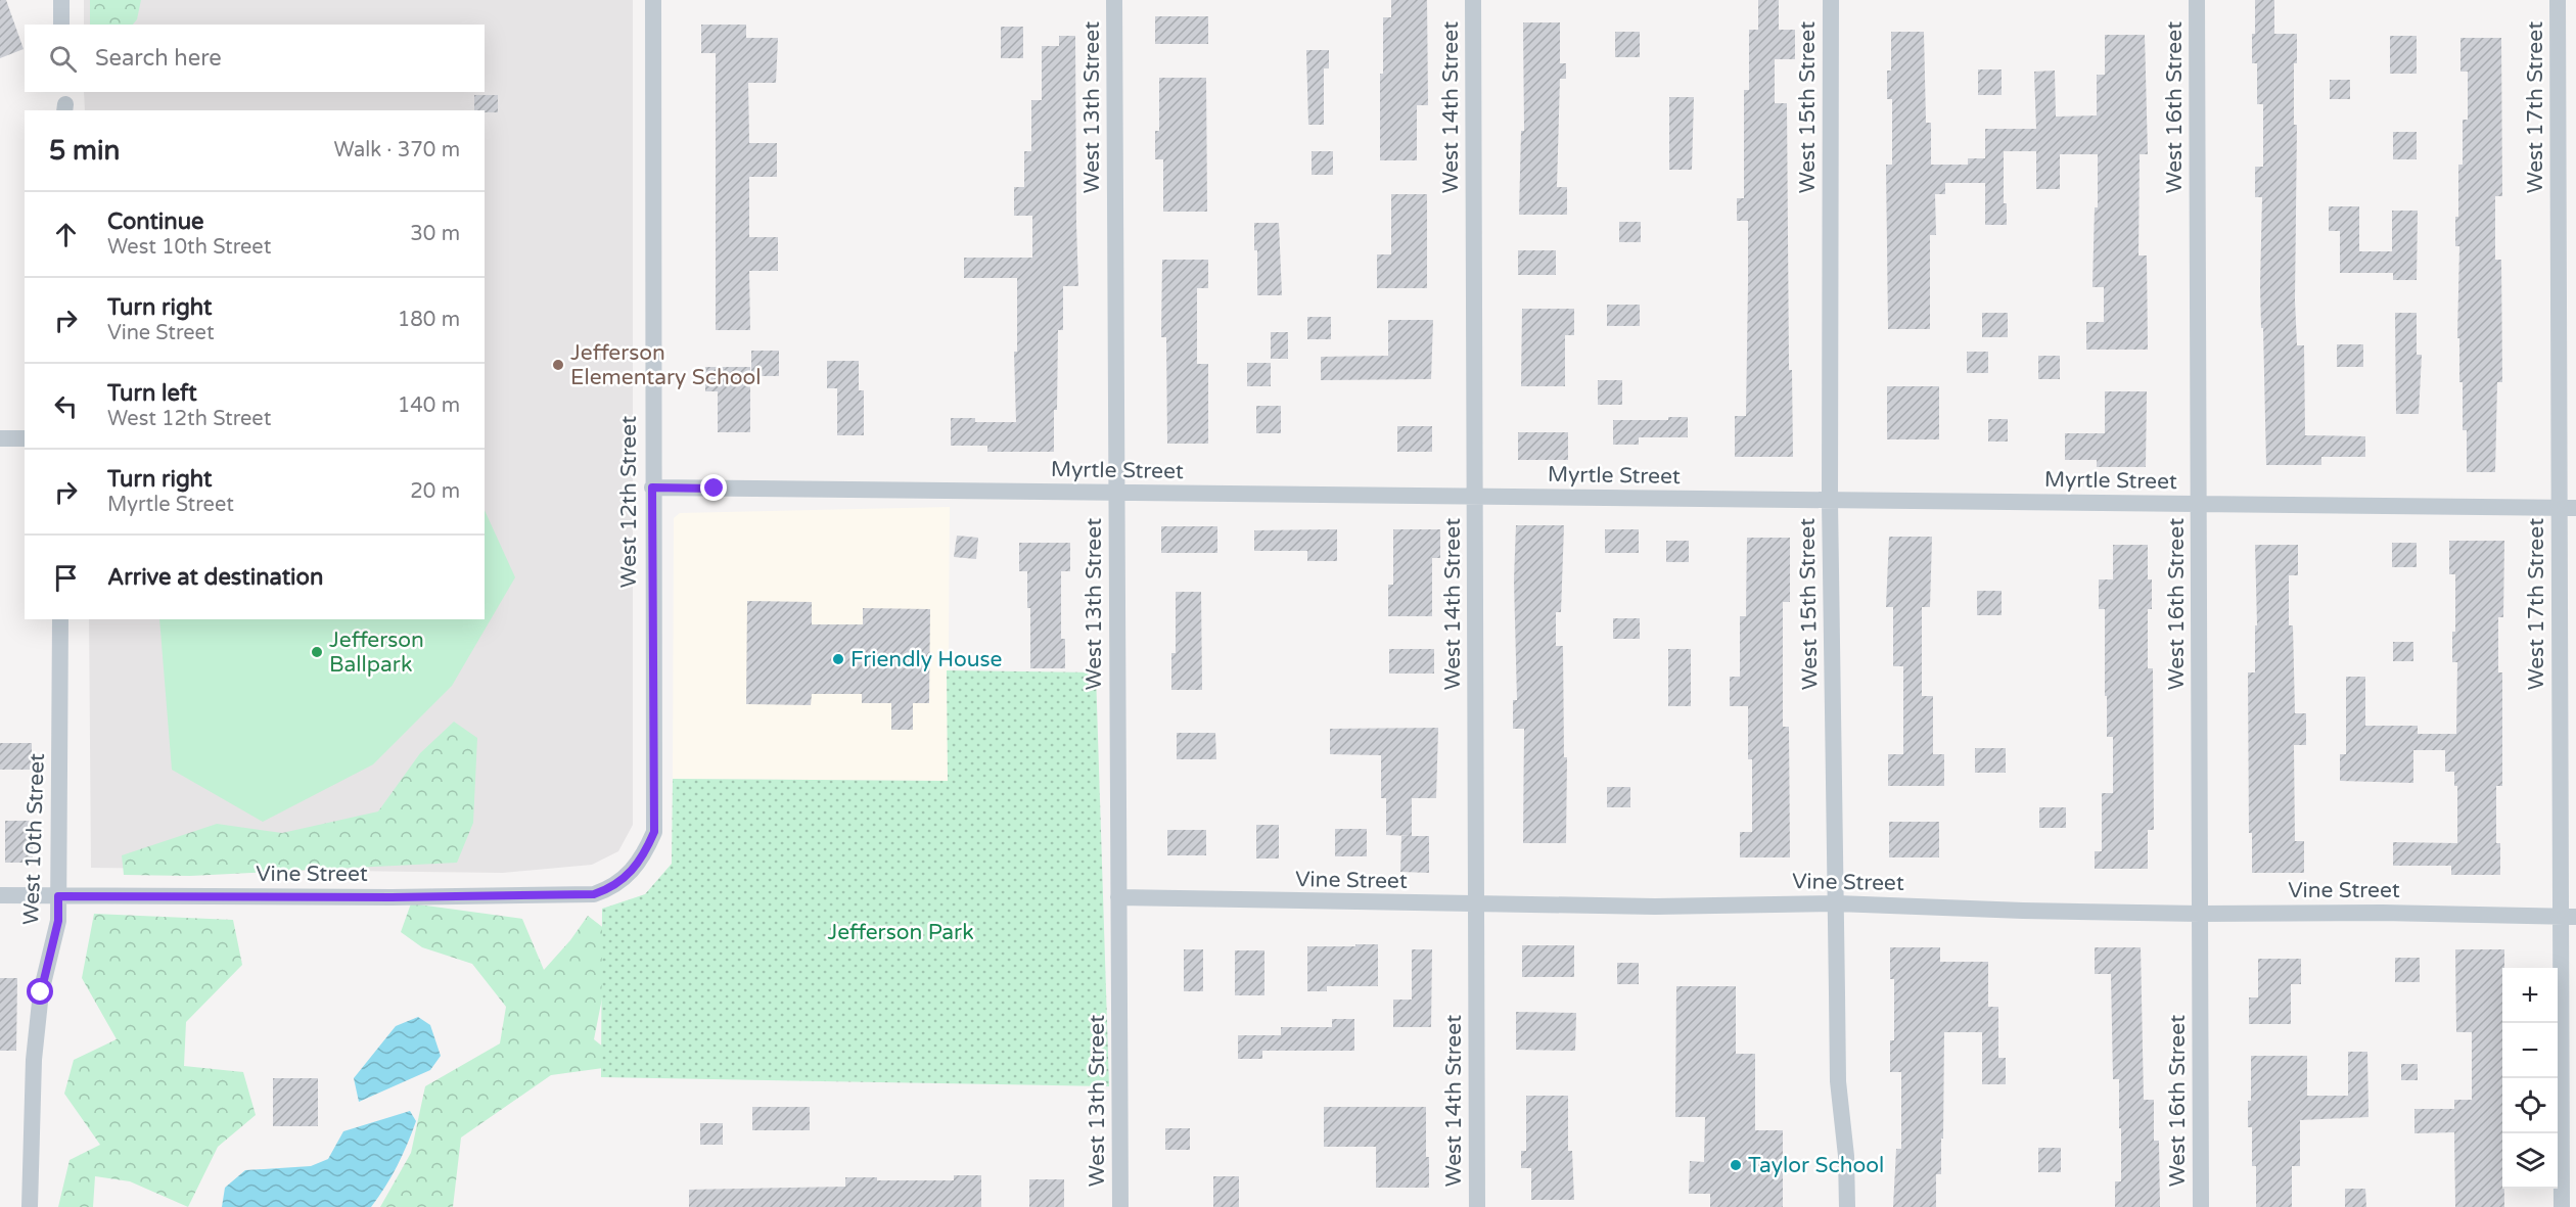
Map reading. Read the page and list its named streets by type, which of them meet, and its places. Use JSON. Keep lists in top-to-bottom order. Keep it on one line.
{"streets":{"street":["West 13th Street","West 14th Street","West 15th Street","West 16th Street","West 17th Street","Myrtle Street","West 12th Street","West 10th Street","Vine Street"]},"crossings":[["West 13th Street","Myrtle Street"],["West 13th Street","Vine Street"],["West 14th Street","Myrtle Street"],["West 14th Street","Vine Street"],["West 15th Street","Myrtle Street"],["West 15th Street","Vine Street"],["West 16th Street","Myrtle Street"],["West 16th Street","Vine Street"],["West 17th Street","Myrtle Street"],["West 17th Street","Vine Street"],["Myrtle Street","West 12th Street"],["West 12th Street","Vine Street"],["West 10th Street","Vine Street"]],"parks":["Jefferson Park"],"places":["Jefferson Elementary School","Jefferson Ballpark","Friendly House","Taylor School"],"page":{"search":"Search here","heading":["5 min","Walk · 370 m"],"list":[["Continue","West 10th Street","30 m"],["Turn right","Vine Street","180 m"],["Turn left","West 12th Street","140 m"],["Turn right","Myrtle Street","20 m"],"Arrive at destination"],"map_buttons":["+","−"]}}
